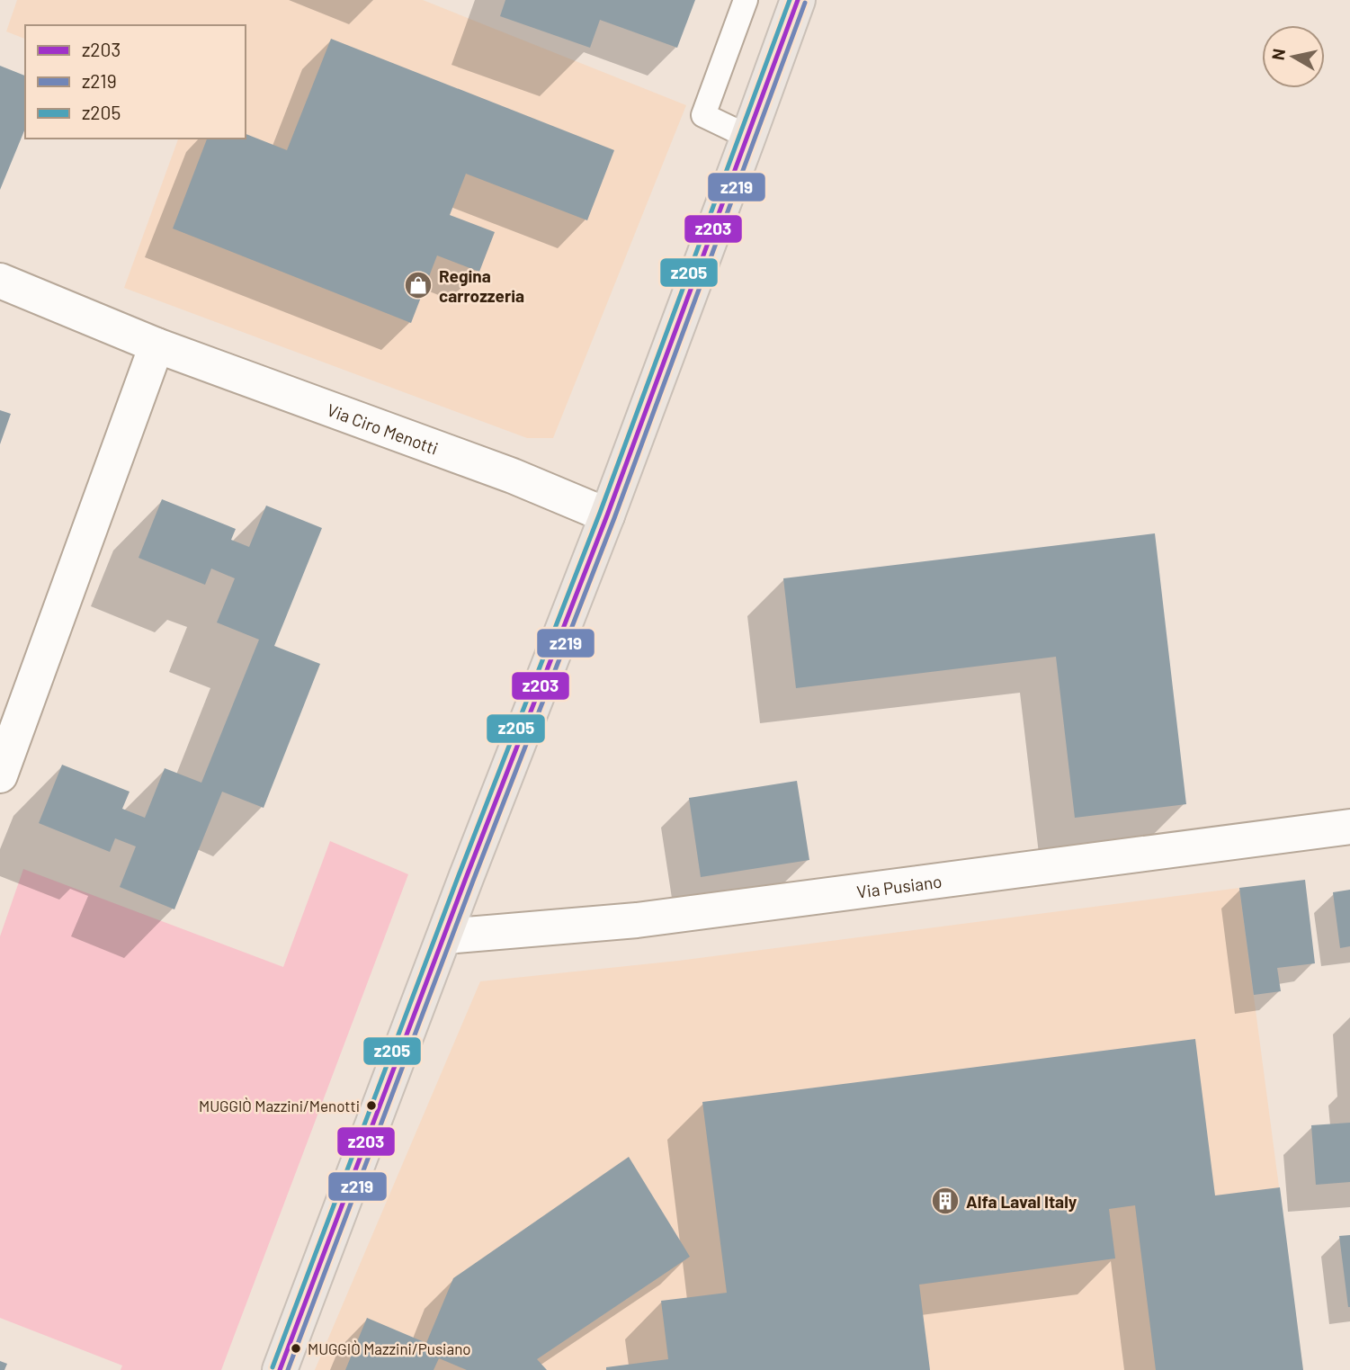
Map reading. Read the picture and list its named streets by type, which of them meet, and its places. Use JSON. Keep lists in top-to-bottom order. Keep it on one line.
{"streets":{"street":["Via Ciro Menotti","Via Pusiano"]},"places":{"shop":["Regina carrozzeria"],"other":["MUGGIÒ Mazzini/Menotti","MUGGIÒ Mazzini/Pusiano"],"building":["Alfa Laval Italy"]},"lines":["transit line z203","transit line z205","transit line z219"],"legend":["z203","z219","z205"],"north":"left"}
